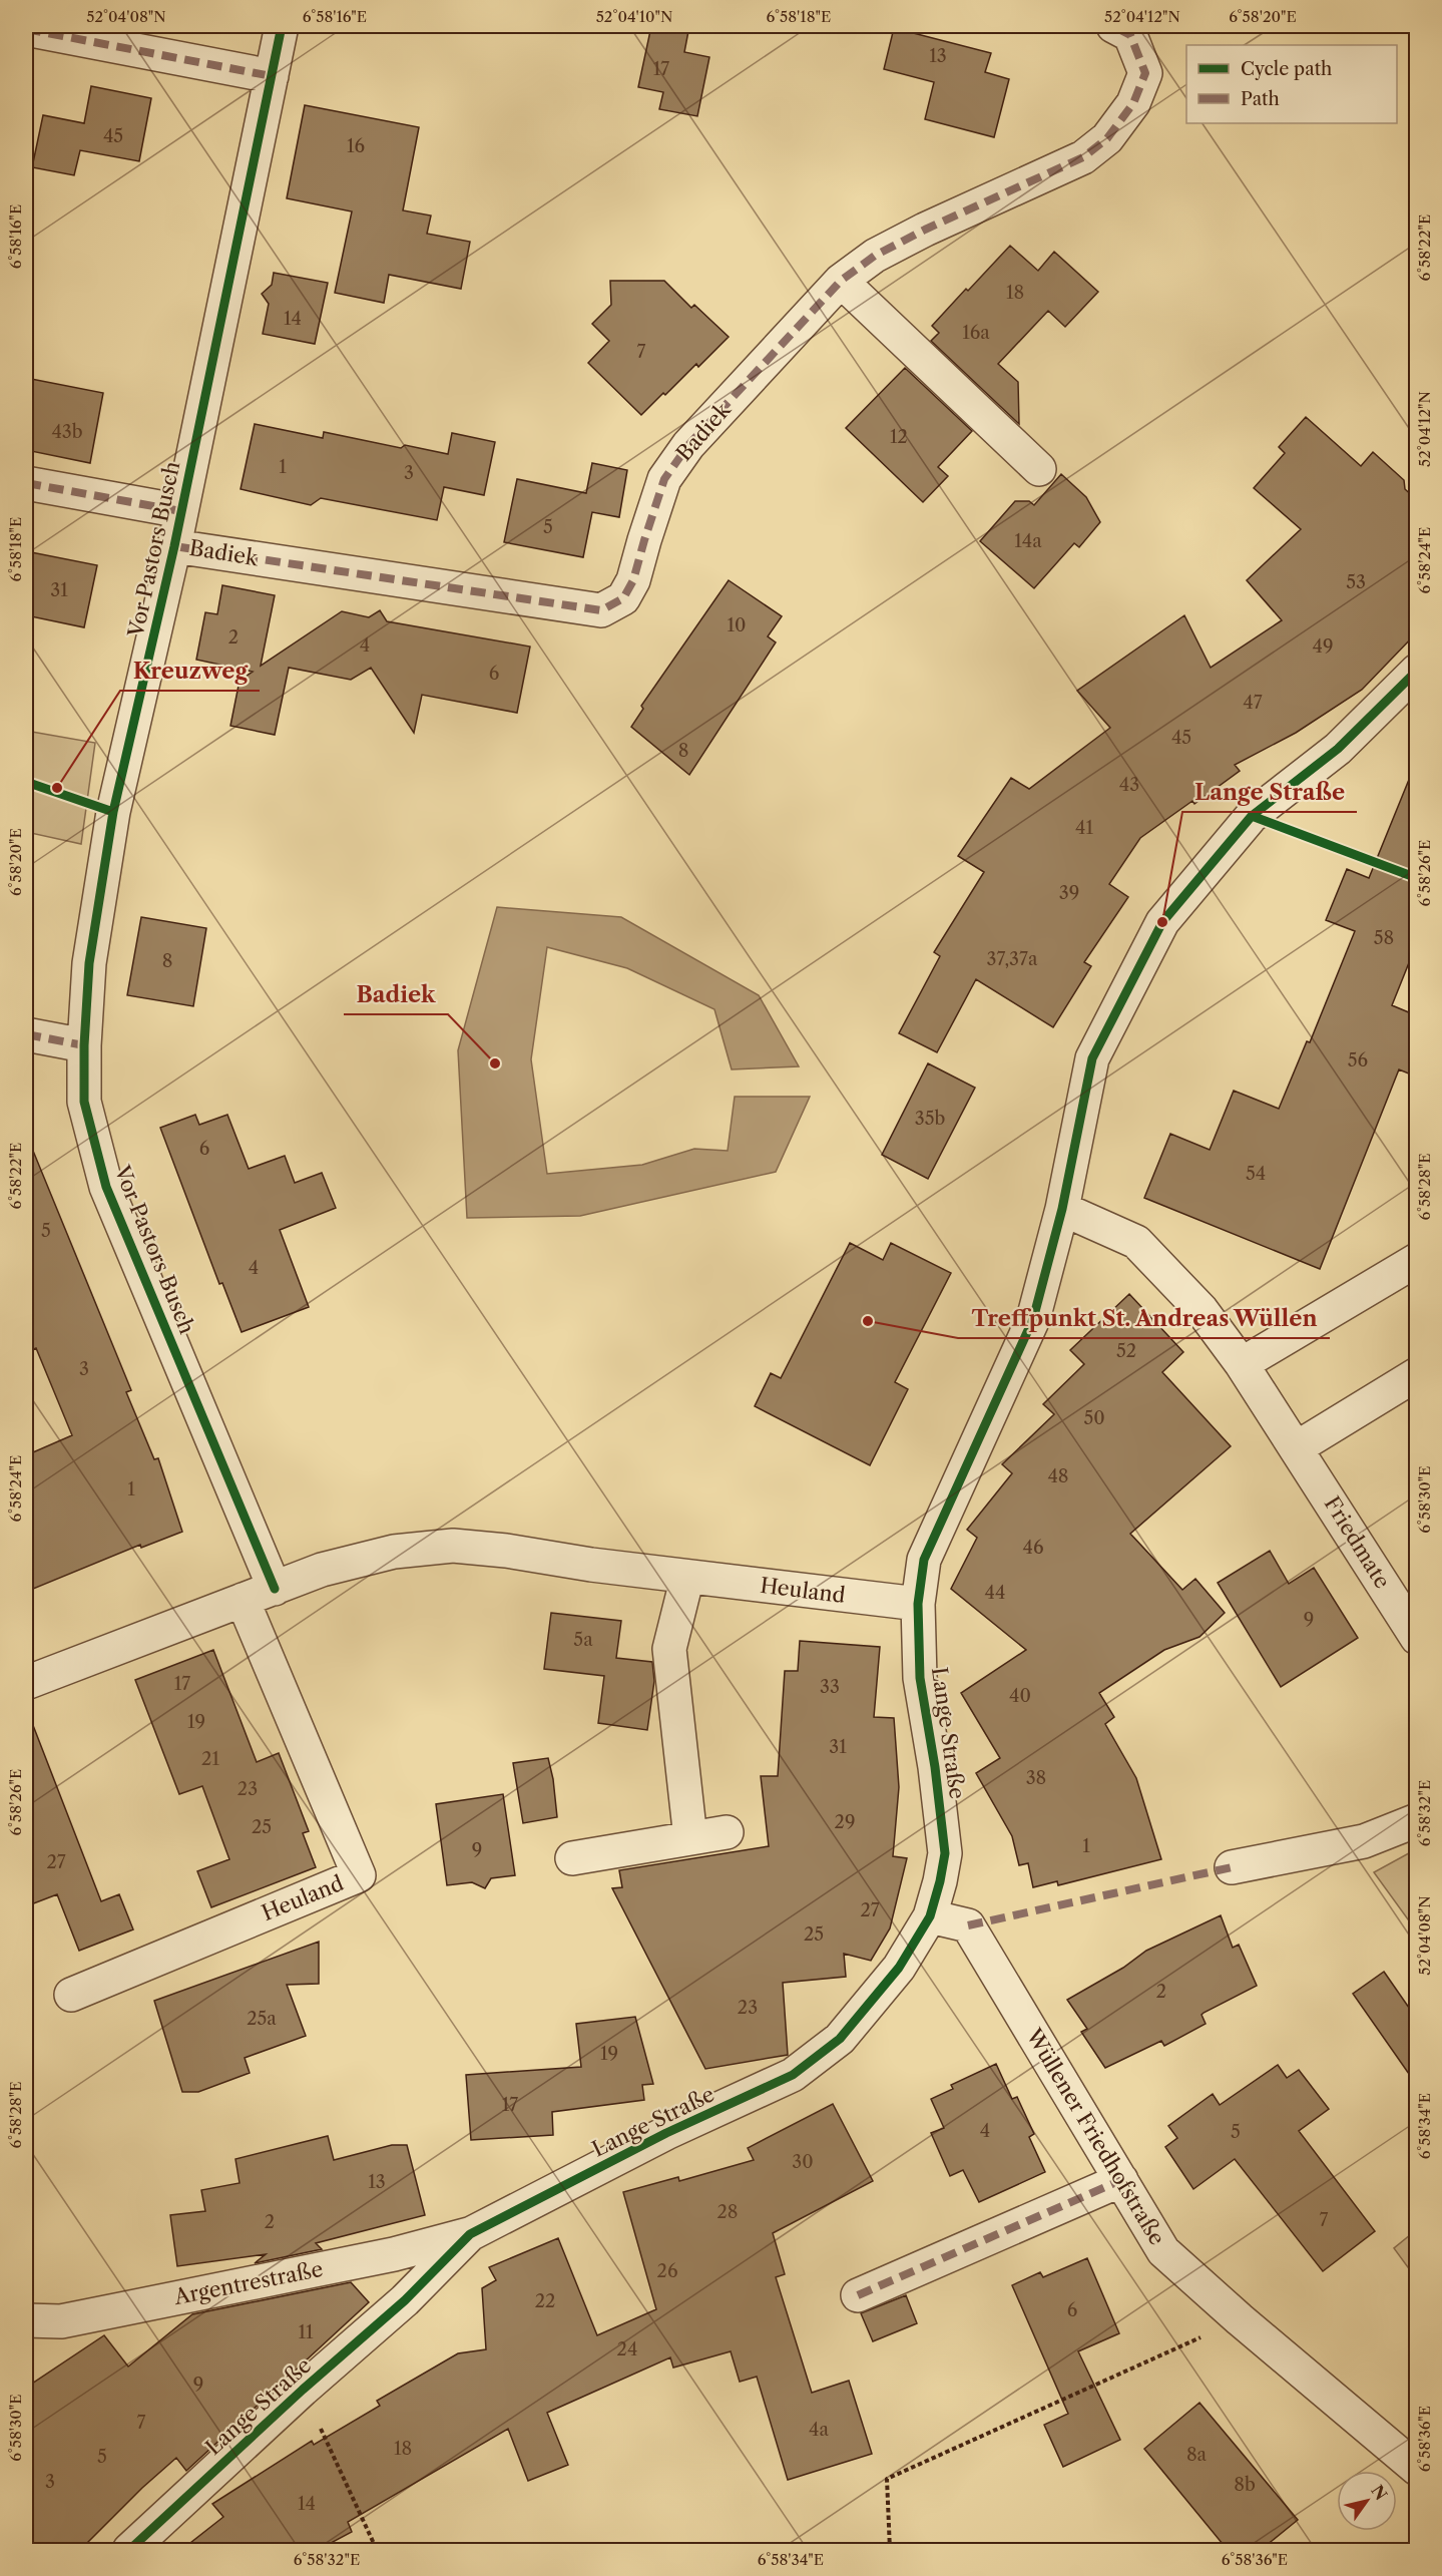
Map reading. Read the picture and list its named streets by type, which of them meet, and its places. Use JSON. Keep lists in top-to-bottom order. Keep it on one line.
{"streets":{"street":["Badiek","Vor Pastors Busch","Friedmate","Heuland","Lange Straße","Wüllener Friedhofstraße","Argentrestraße"]},"crossings":[["Badiek","Vor Pastors Busch"],["Vor Pastors Busch","Heuland"],["Friedmate","Lange Straße"],["Heuland","Lange Straße"],["Lange Straße","Wüllener Friedhofstraße"],["Lange Straße","Argentrestraße"]],"places":["Kreuzweg","Lange Straße","Badiek","Treffpunkt St. Andreas Wüllen"],"house_numbers":["13","17","45","16","18","14","16a","7","43b","12","1","3","5","14a","53","31","10","2","4","49","6","47","45","8","43","41","39","58","37,37a","8","56","35b","6","54","5","4","52","3","50","48","1","46","44","9","5a","17","33","40","19","31","21","38","23","29","25","1","9","27","27","25","2","23","25a","19","17","4","5","30","13","28","7","2","26","22","6","11","24","9","7","4a","18","8a","5","3","8b","14"],"legend":["Cycle path","Path"],"north":"top right","coordinates":["52°04'08\"N","6°58'16\"E","52°04'10\"N","6°58'18\"E","52°04'12\"N","6°58'20\"E","6°58'22\"E","6°58'24\"E","6°58'26\"E","6°58'28\"E","6°58'30\"E","6°58'32\"E","6°58'34\"E","6°58'36\"E"]}
